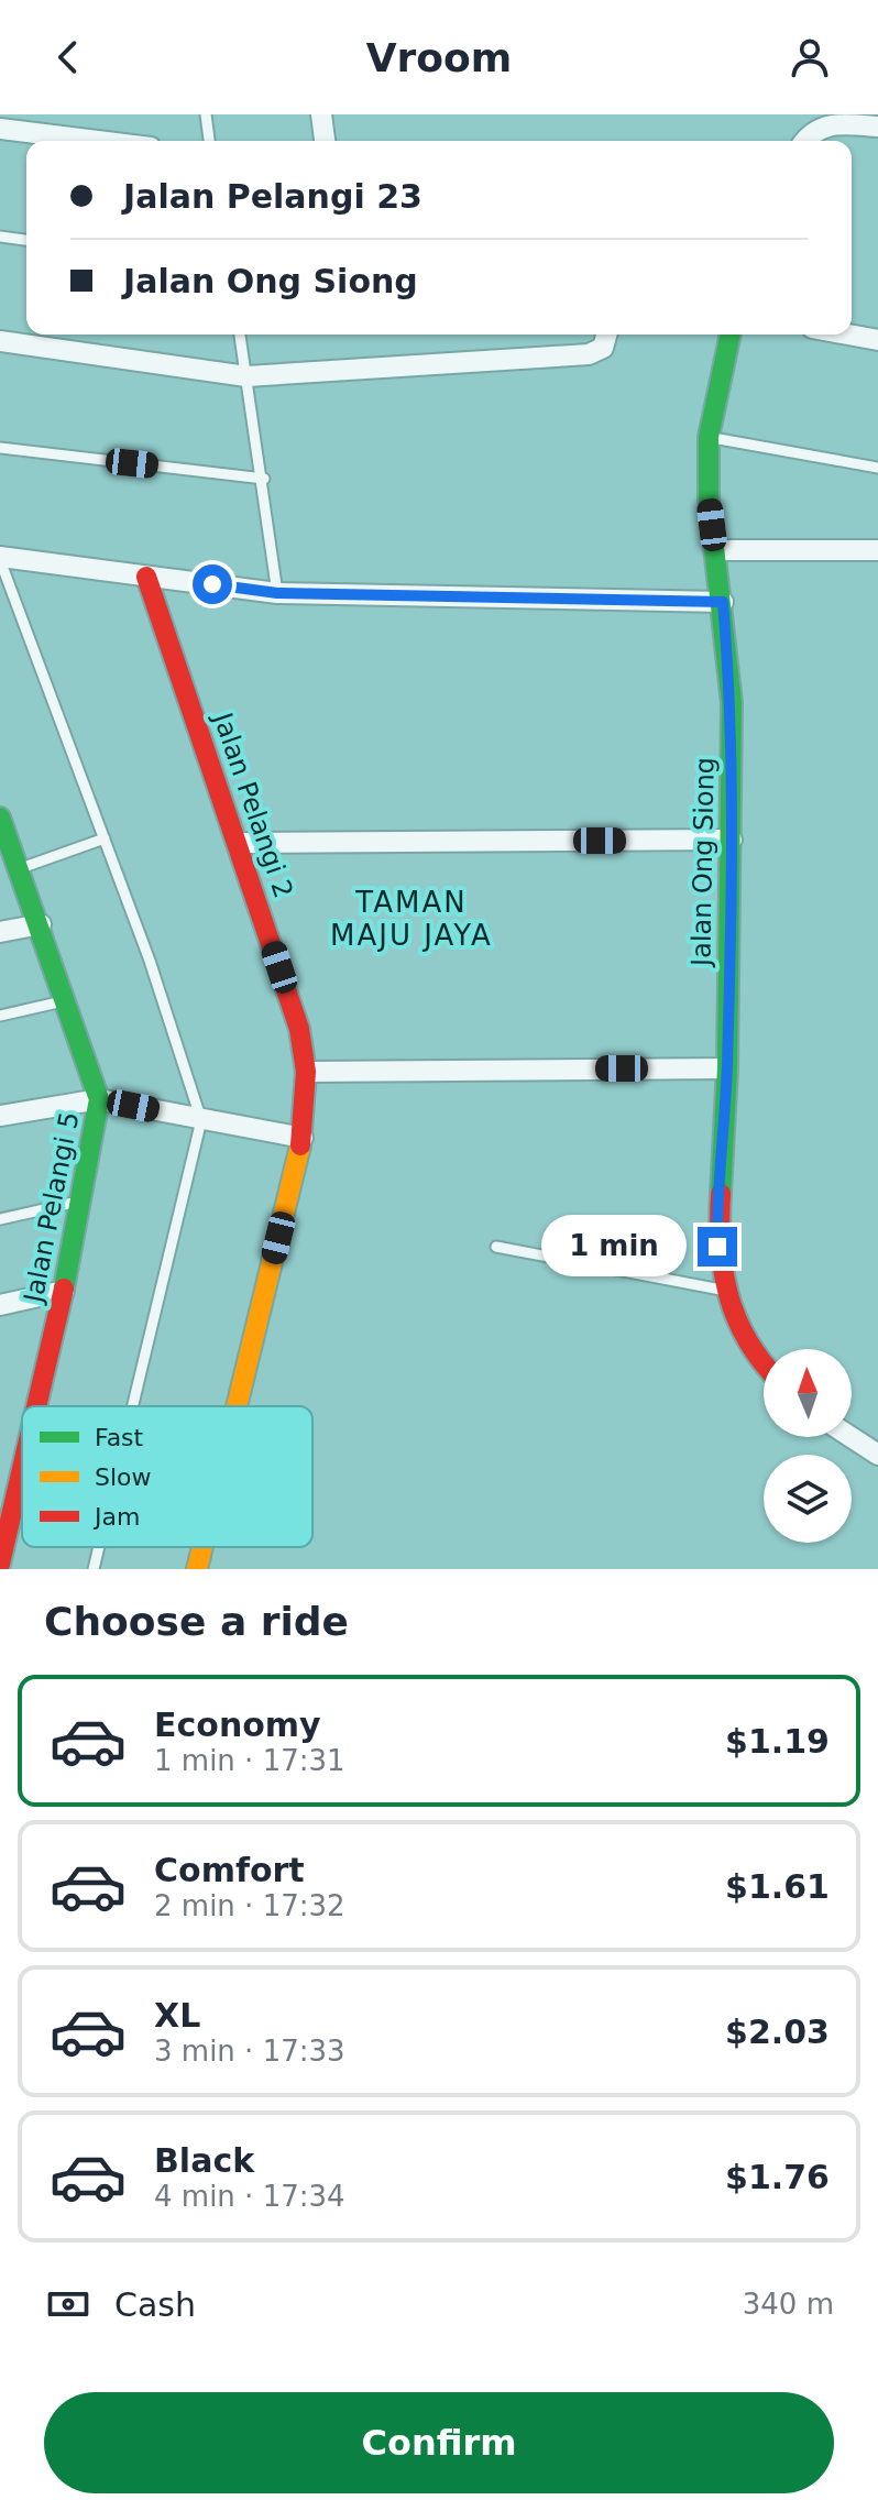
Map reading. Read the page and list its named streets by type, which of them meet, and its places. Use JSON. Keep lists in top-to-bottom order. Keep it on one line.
{"streets":{"street":["Jalan Pelangi 2","Jalan Ong Siong","Jalan Pelangi 5"]},"districts":["TAMAN MAJU JAYA"],"legend":["Fast","Slow","Jam"],"north":"top","page":{"header":"Vroom","banner":["Jalan Pelangi 23","Jalan Ong Siong"],"bubble":"1 min","heading":"Choose a ride","list":[{"name":"Economy","note":"1 min · 17:31","value":"$1.19"},{"name":"Comfort","note":"2 min · 17:32","value":"$1.61"},{"name":"XL","note":"3 min · 17:33","value":"$2.03"},{"name":"Black","note":"4 min · 17:34","value":"$1.76"}],"pay":["Cash","340 m"],"buttons":"Confirm"}}
